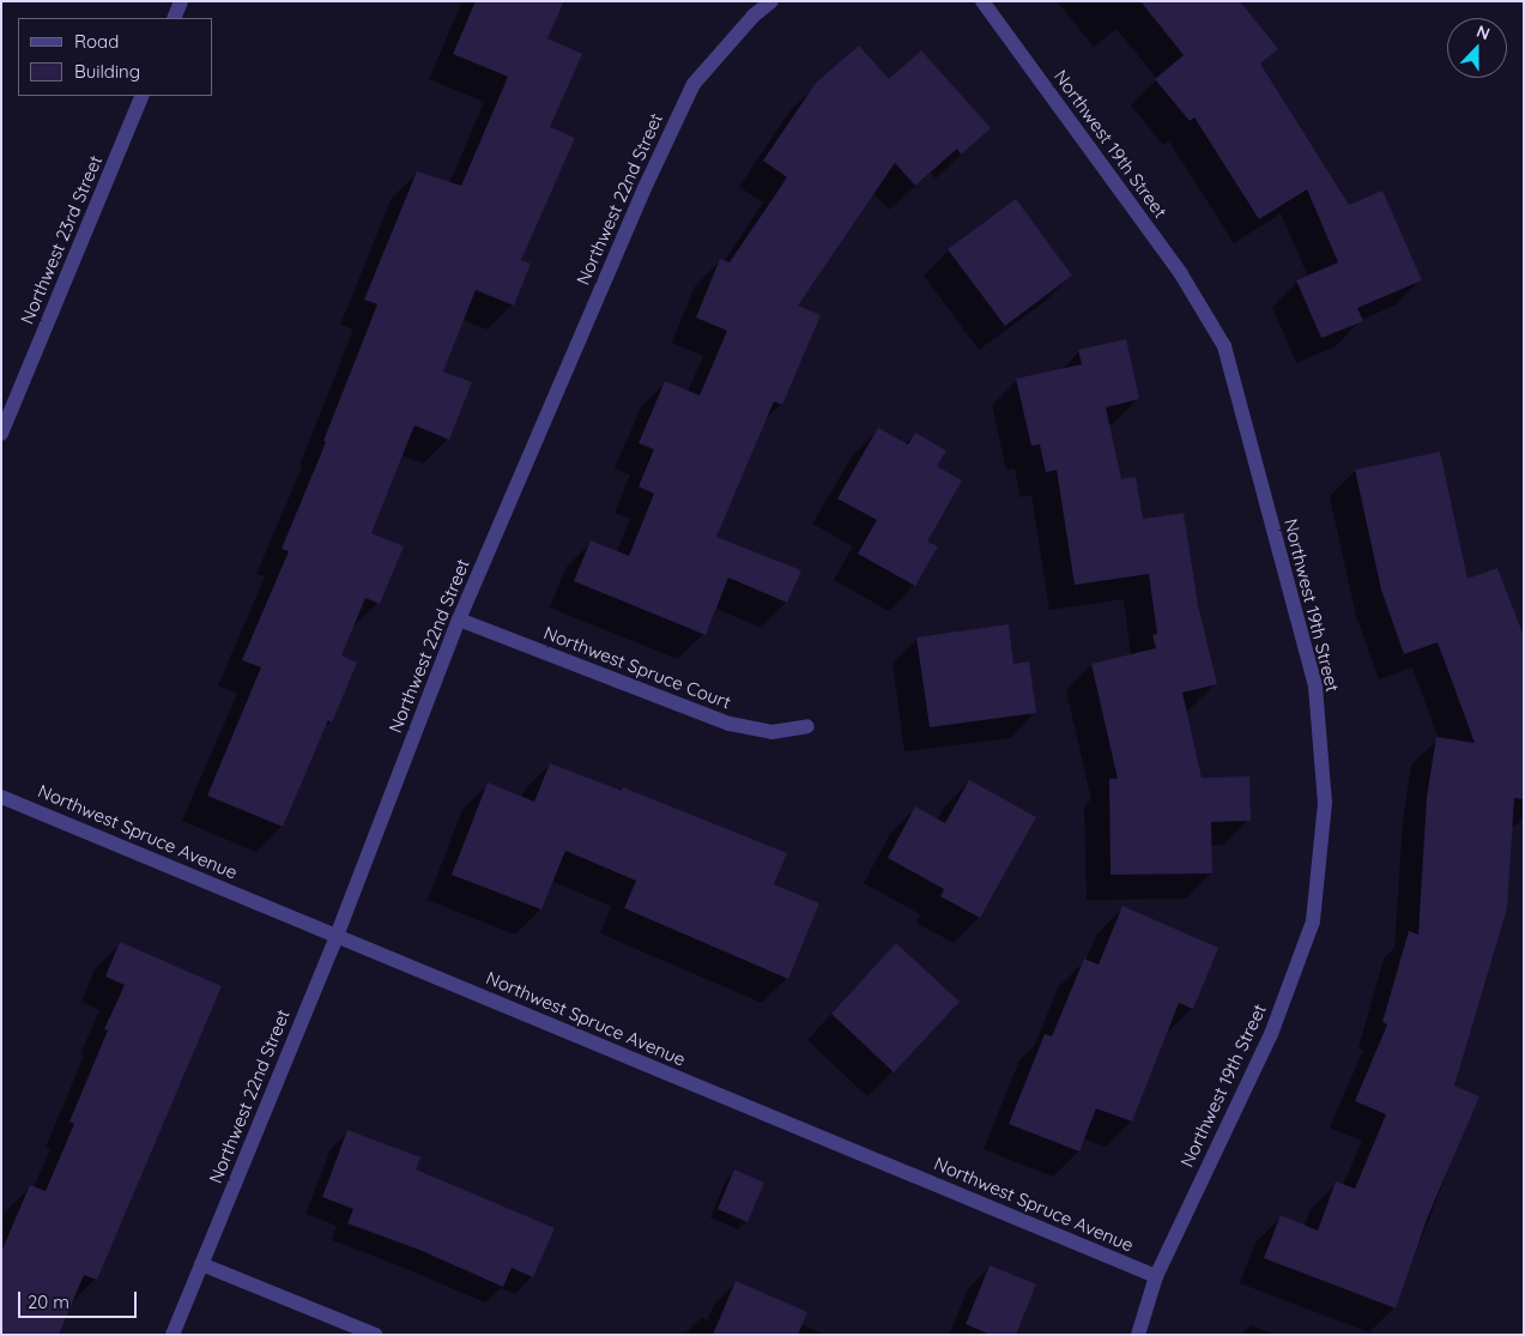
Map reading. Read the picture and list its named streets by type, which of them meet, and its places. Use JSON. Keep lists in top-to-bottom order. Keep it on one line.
{"streets":{"street":["Northwest 19th Street","Northwest 22nd Street","Northwest 23rd Street","Northwest Spruce Court","Northwest Spruce Avenue"]},"crossings":[["Northwest 19th Street","Northwest Spruce Avenue"],["Northwest 22nd Street","Northwest Spruce Court"],["Northwest 22nd Street","Northwest Spruce Avenue"]],"legend":["Road","Building"],"scale_bar":"20 m","north":"top"}
